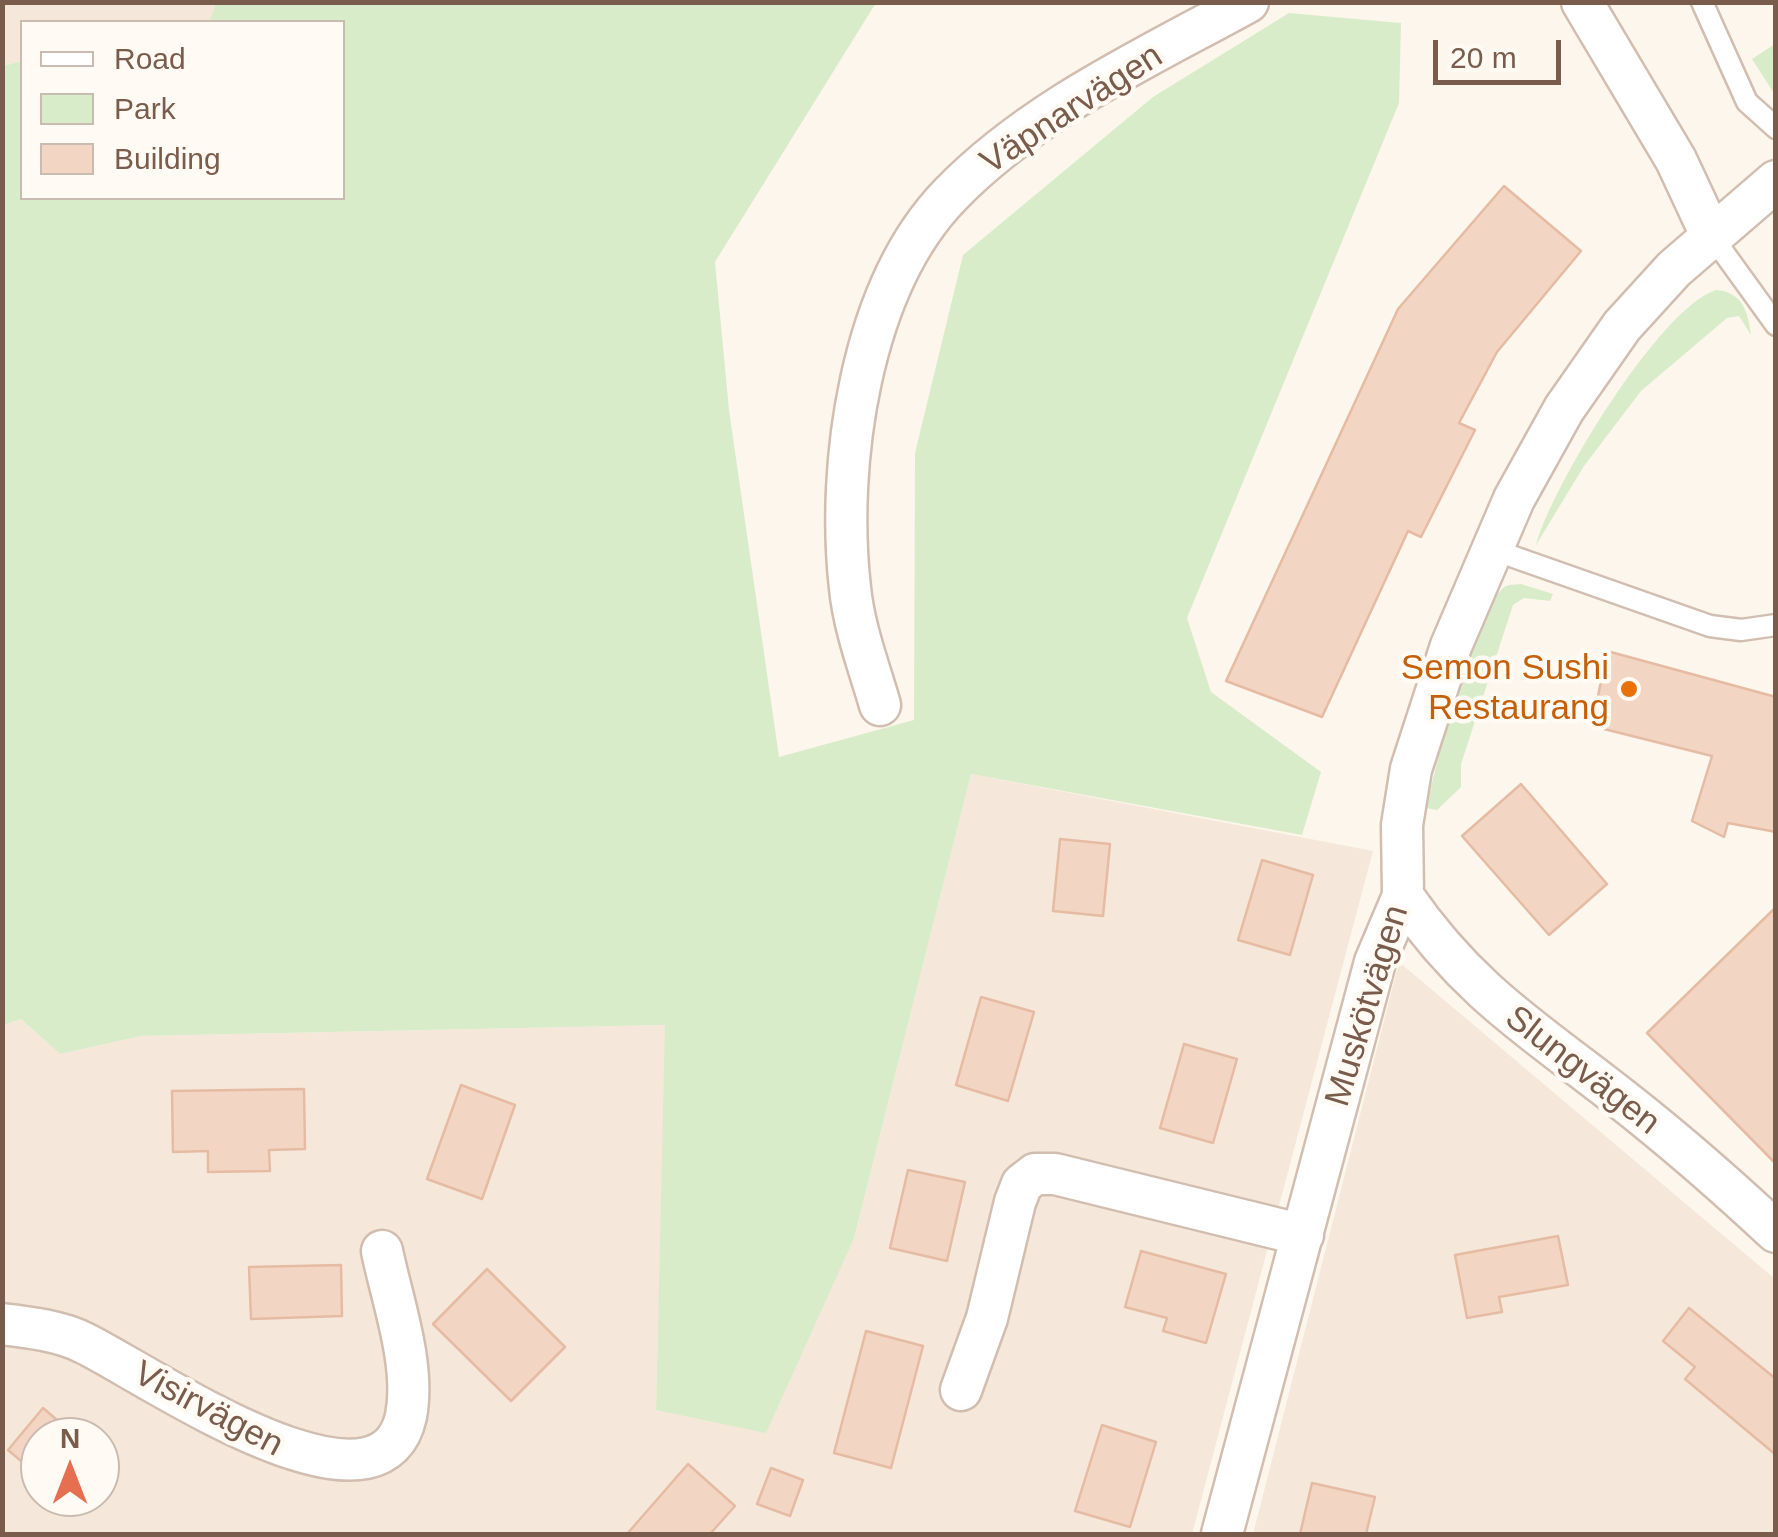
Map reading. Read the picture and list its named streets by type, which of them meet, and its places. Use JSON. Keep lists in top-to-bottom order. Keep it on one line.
{"streets":{"street":["Väpnarvägen","Muskötvägen","Slungvägen","Visirvägen"]},"crossings":[["Muskötvägen","Slungvägen"]],"places":["Semon Sushi Restaurang"],"legend":["Road","Park","Building"],"scale_bar":"20 m","north":"top"}
